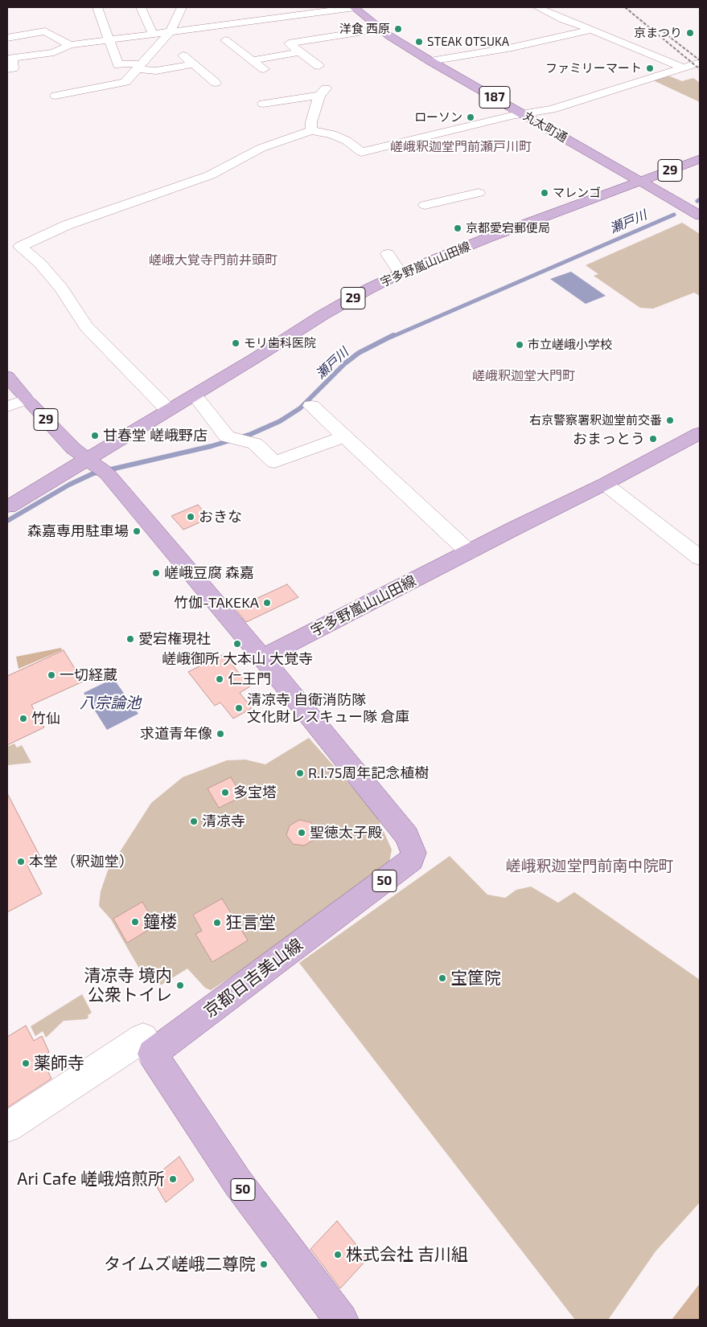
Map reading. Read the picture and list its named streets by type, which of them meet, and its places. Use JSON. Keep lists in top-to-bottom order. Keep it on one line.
{"streets":{"main road":["187","丸太町通","29","宇多野嵐山山田線","50","京都日吉美山線"]},"crossings":[["丸太町通","宇多野嵐山山田線"],["29","宇多野嵐山山田線"],["29","京都日吉美山線"],["宇多野嵐山山田線","京都日吉美山線"],["50","京都日吉美山線"]],"districts":["嵯峨釈迦堂門前瀬戸川町","嵯峨大覚寺門前井頭町","嵯峨釈迦堂大門町","嵯峨釈迦堂門前南中院町"],"water":["瀬戸川","八宗論池"],"places":["洋食 西原","京まつり","STEAK OTSUKA","ファミリーマート","ローソン","マレンゴ","京都愛宕郵便局","モリ歯科医院","市立嵯峨小学校","右京警察署釈迦堂前交番","甘春堂 嵯峨野店","おまっとう","おきな","森嘉専用駐車場","嵯峨豆腐 森嘉","竹伽-TAKEKA","愛宕権現社","嵯峨御所 大本山 大覚寺","一切経蔵","仁王門","清凉寺 自衛消防隊 文化財レスキュー隊 倉庫","竹仙","求道青年像","R.I.75周年記念植樹","多宝塔","清凉寺","聖徳太子殿","本堂 （釈迦堂）","鐘楼","狂言堂","宝筐院","清凉寺 境内 公衆トイレ","薬師寺","Ari Cafe 嵯峨焙煎所","株式会社 吉川組","タイムズ嵯峨二尊院"]}
